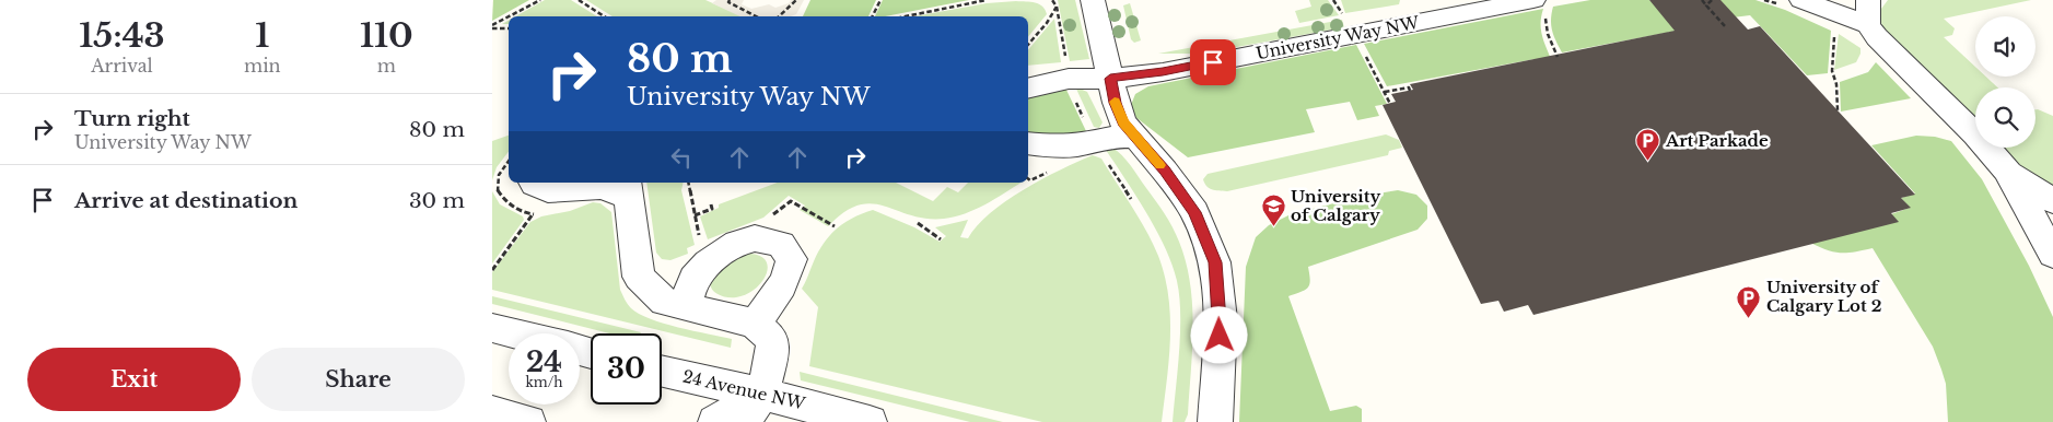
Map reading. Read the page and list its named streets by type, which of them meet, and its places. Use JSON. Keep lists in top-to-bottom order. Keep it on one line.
{"streets":{"street":["University Way NW","24 Avenue NW"]},"places":{"parking":["Art Parkade","University of Calgary Lot 2"],"school or university":["University of Calgary"]},"page":{"eta":["15:43","Arrival","1","min","110","m"],"turn":["80 m","University Way NW"],"list":[{"name":"Turn right","note":"University Way NW","value":"80 m"},{"name":"Arrive at destination","value":"30 m"}],"speed":"24 km/h","limit":"30","buttons":["Exit","Share"]}}
